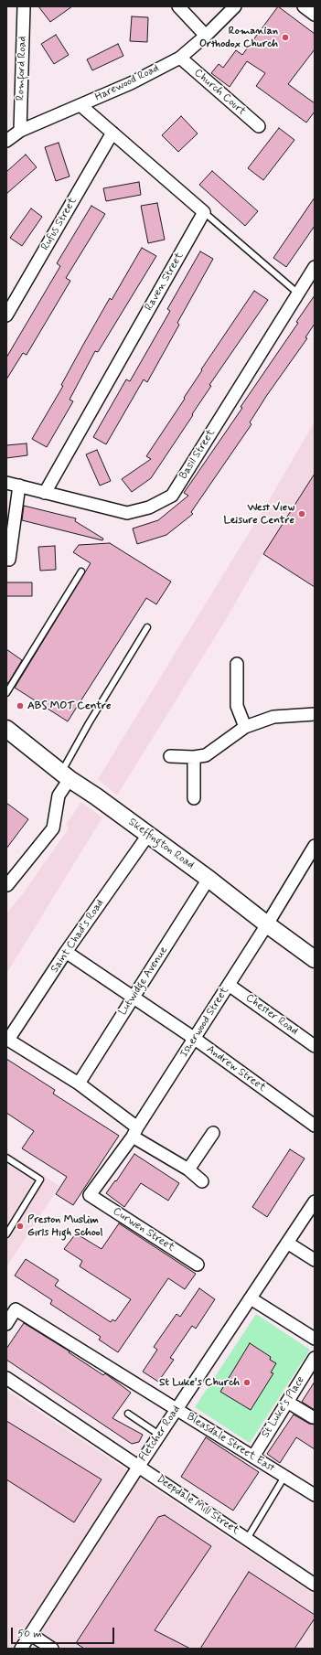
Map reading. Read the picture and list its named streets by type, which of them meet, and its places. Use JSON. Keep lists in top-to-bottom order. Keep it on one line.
{"streets":{"street":["Romford Road","Harewood Road","Church Court","Rufus Street","Raven Street","Basil Street","Skeffington Road","Saint Chad's Road","Lutwidge Avenue","Chester Road","Isherwood Street","Andrew Street","Curwen Street","St Luke's Place","Fletcher Road","Bleasdale Street East","Deepdale Mill Street"]},"crossings":[["Romford Road","Harewood Road"],["Harewood Road","Church Court"],["Raven Street","Basil Street"],["Skeffington Road","Saint Chad's Road"],["Skeffington Road","Lutwidge Avenue"],["Skeffington Road","Isherwood Street"],["Saint Chad's Road","Lutwidge Avenue"],["Saint Chad's Road","Isherwood Street"],["Saint Chad's Road","Andrew Street"],["Lutwidge Avenue","Andrew Street"],["Chester Road","Isherwood Street"],["Isherwood Street","Andrew Street"],["Isherwood Street","Curwen Street"],["St Luke's Place","Bleasdale Street East"],["Fletcher Road","Bleasdale Street East"],["Fletcher Road","Deepdale Mill Street"]],"places":["Romanian Orthodox Church","West View Leisure Centre","ABS MOT Centre","Preston Muslim Girls High School","St Luke's Church"],"scale_bar":"50 m"}
